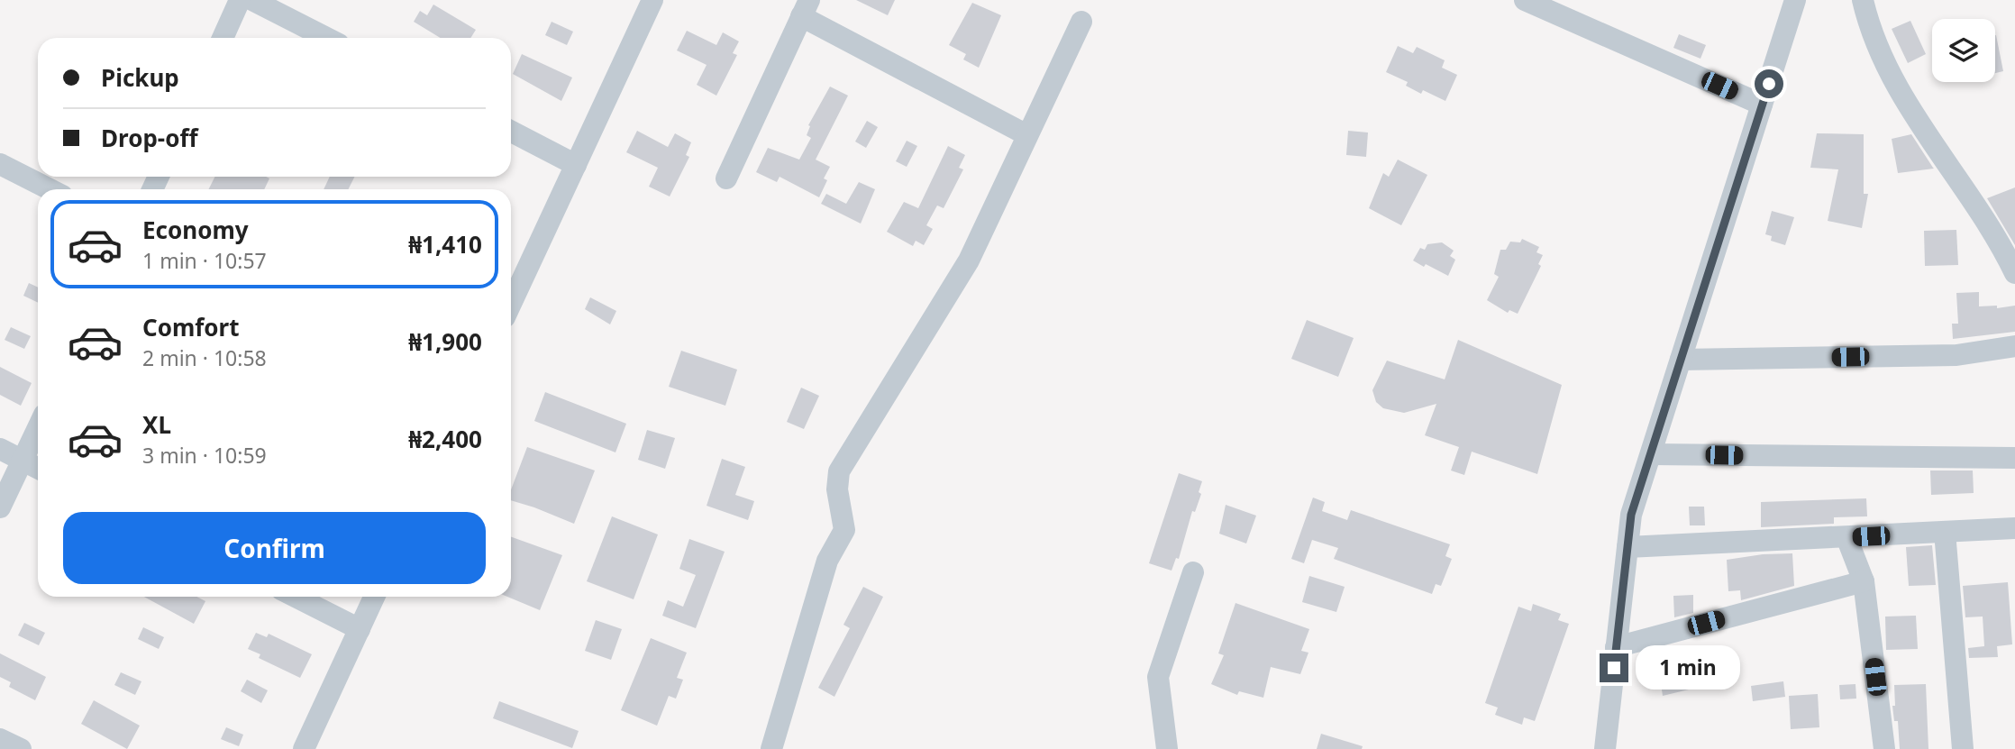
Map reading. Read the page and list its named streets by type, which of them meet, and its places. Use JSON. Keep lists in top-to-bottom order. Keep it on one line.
{"page":{"banner":["Pickup","Drop-off"],"list":[{"name":"Economy","note":"1 min · 10:57","value":"₦1,410"},{"name":"Comfort","note":"2 min · 10:58","value":"₦1,900"},{"name":"XL","note":"3 min · 10:59","value":"₦2,400"}],"buttons":"Confirm","bubble":"1 min"}}
